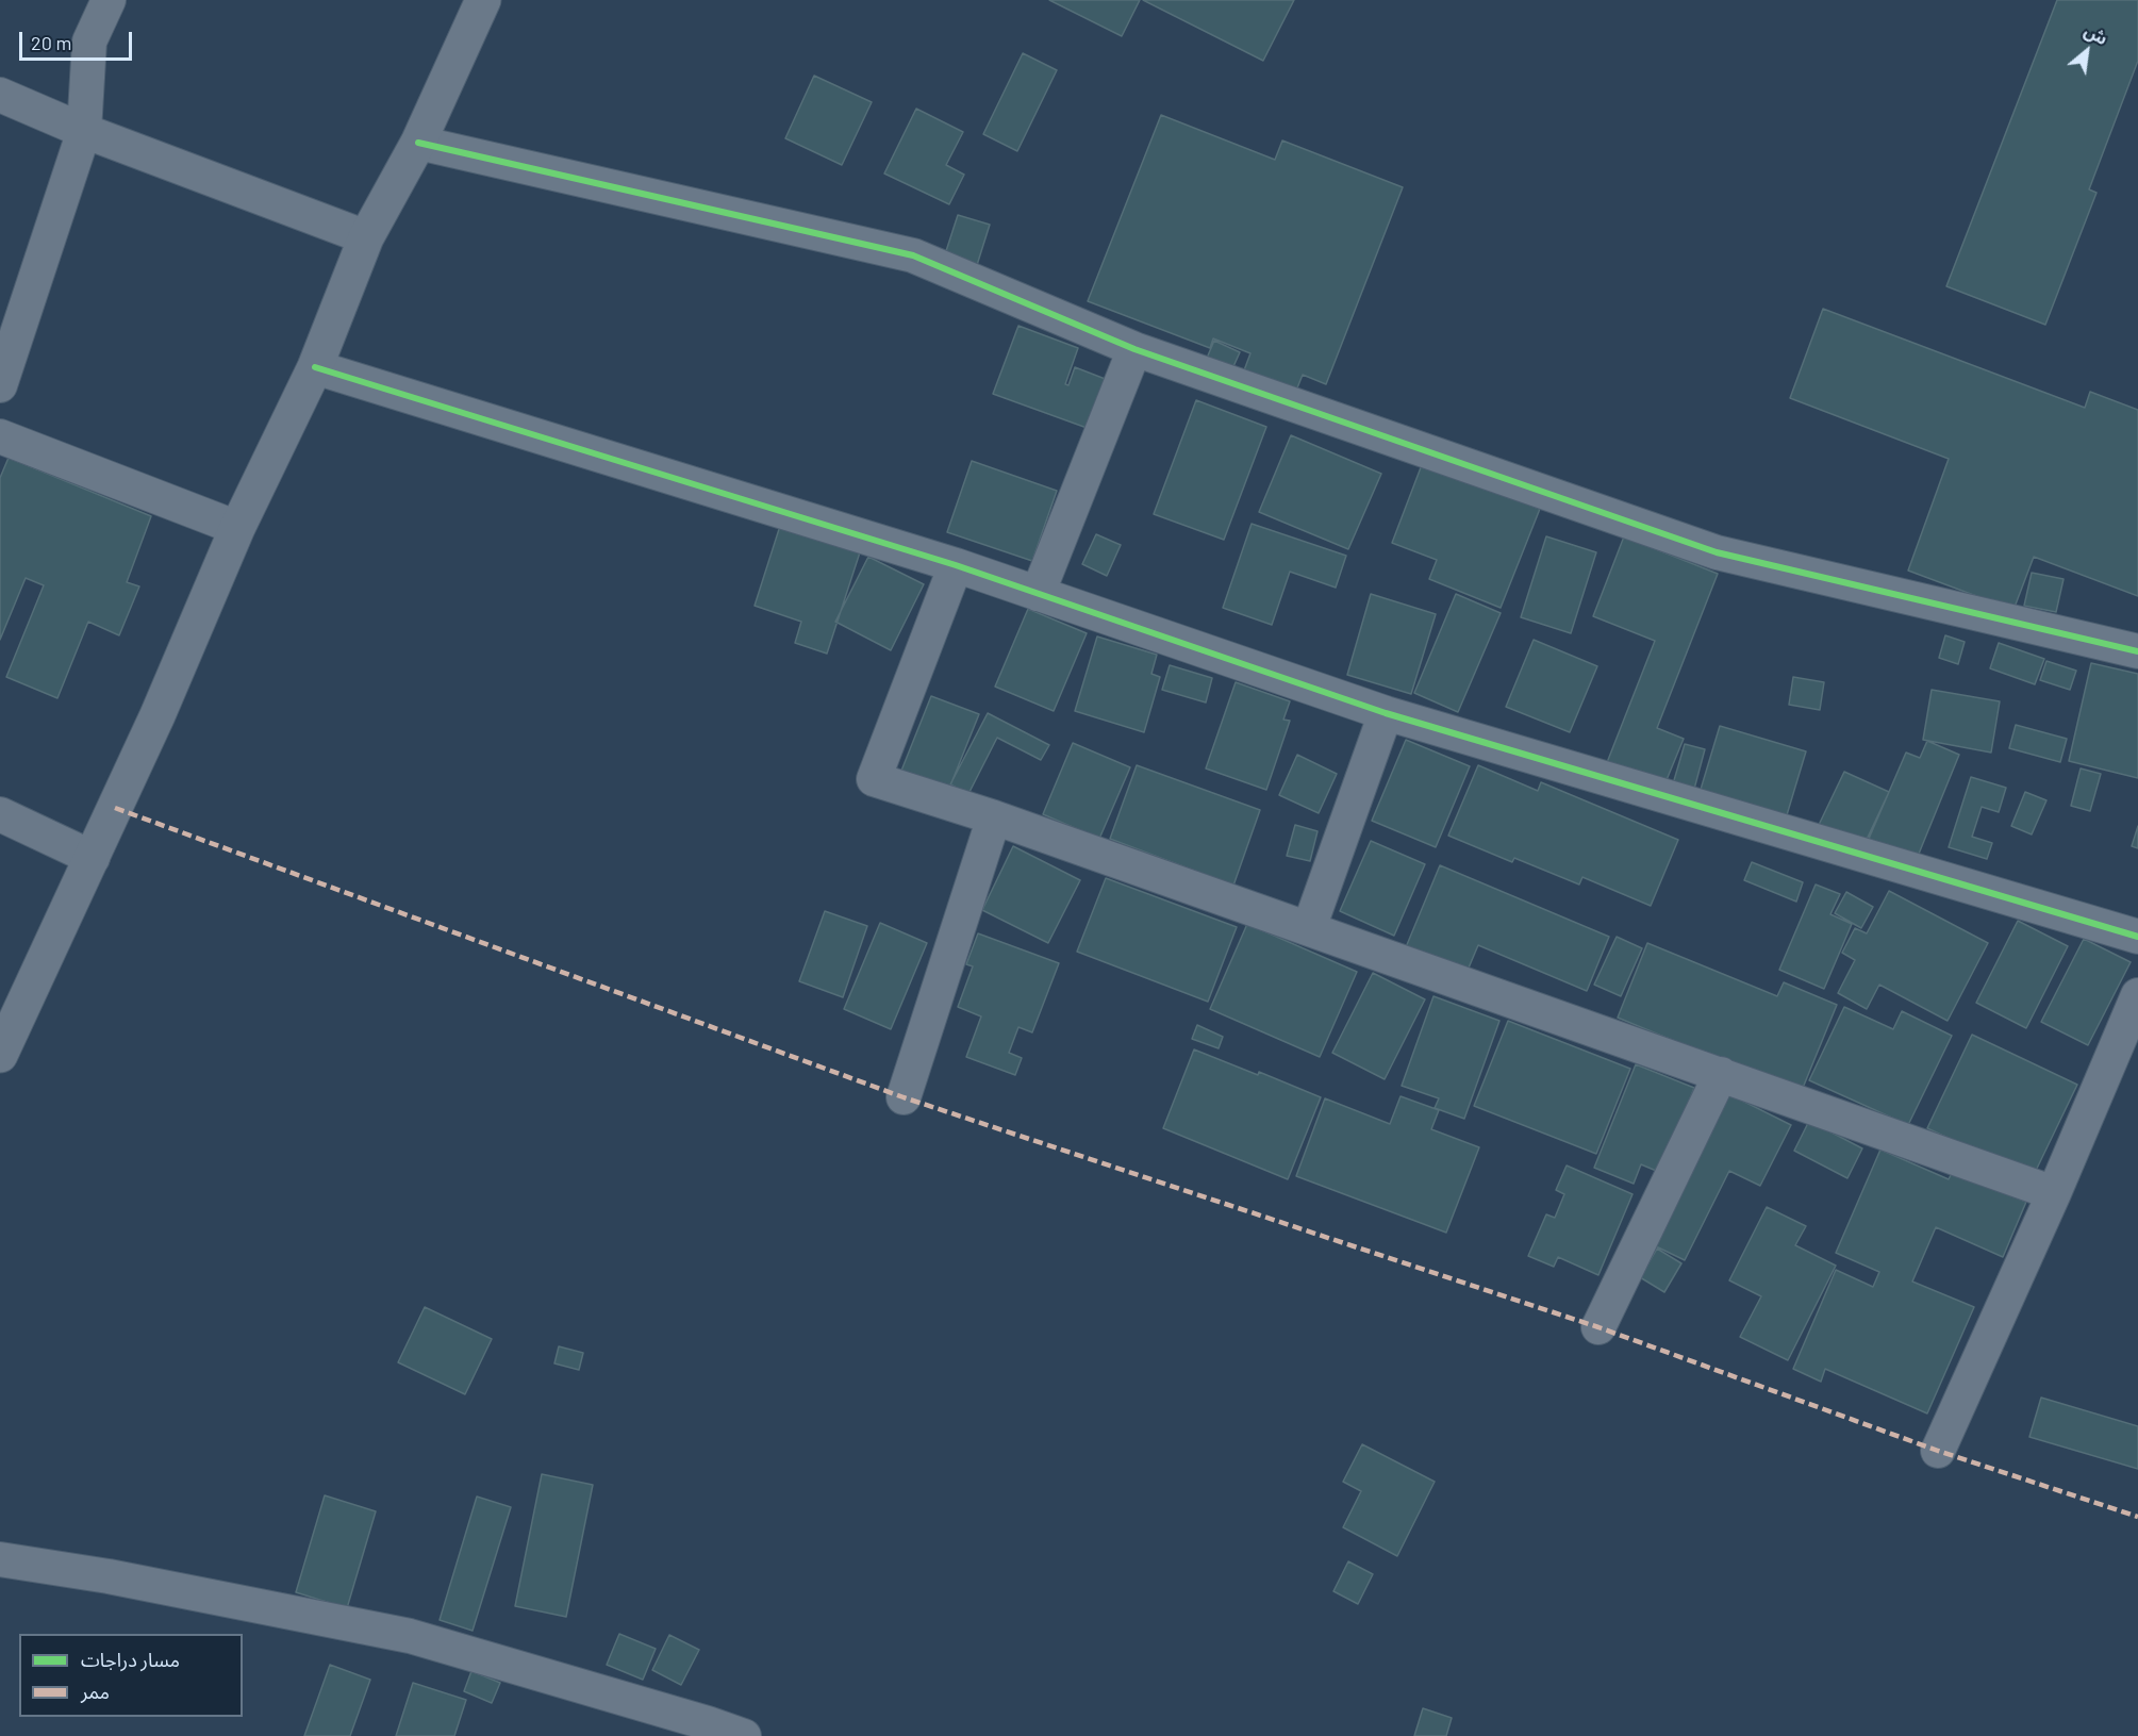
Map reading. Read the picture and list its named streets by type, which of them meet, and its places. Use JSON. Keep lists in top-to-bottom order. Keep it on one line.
{"legend":["مسار دراجات","ممر"],"scale_bar":"20 m","north":"top right"}
